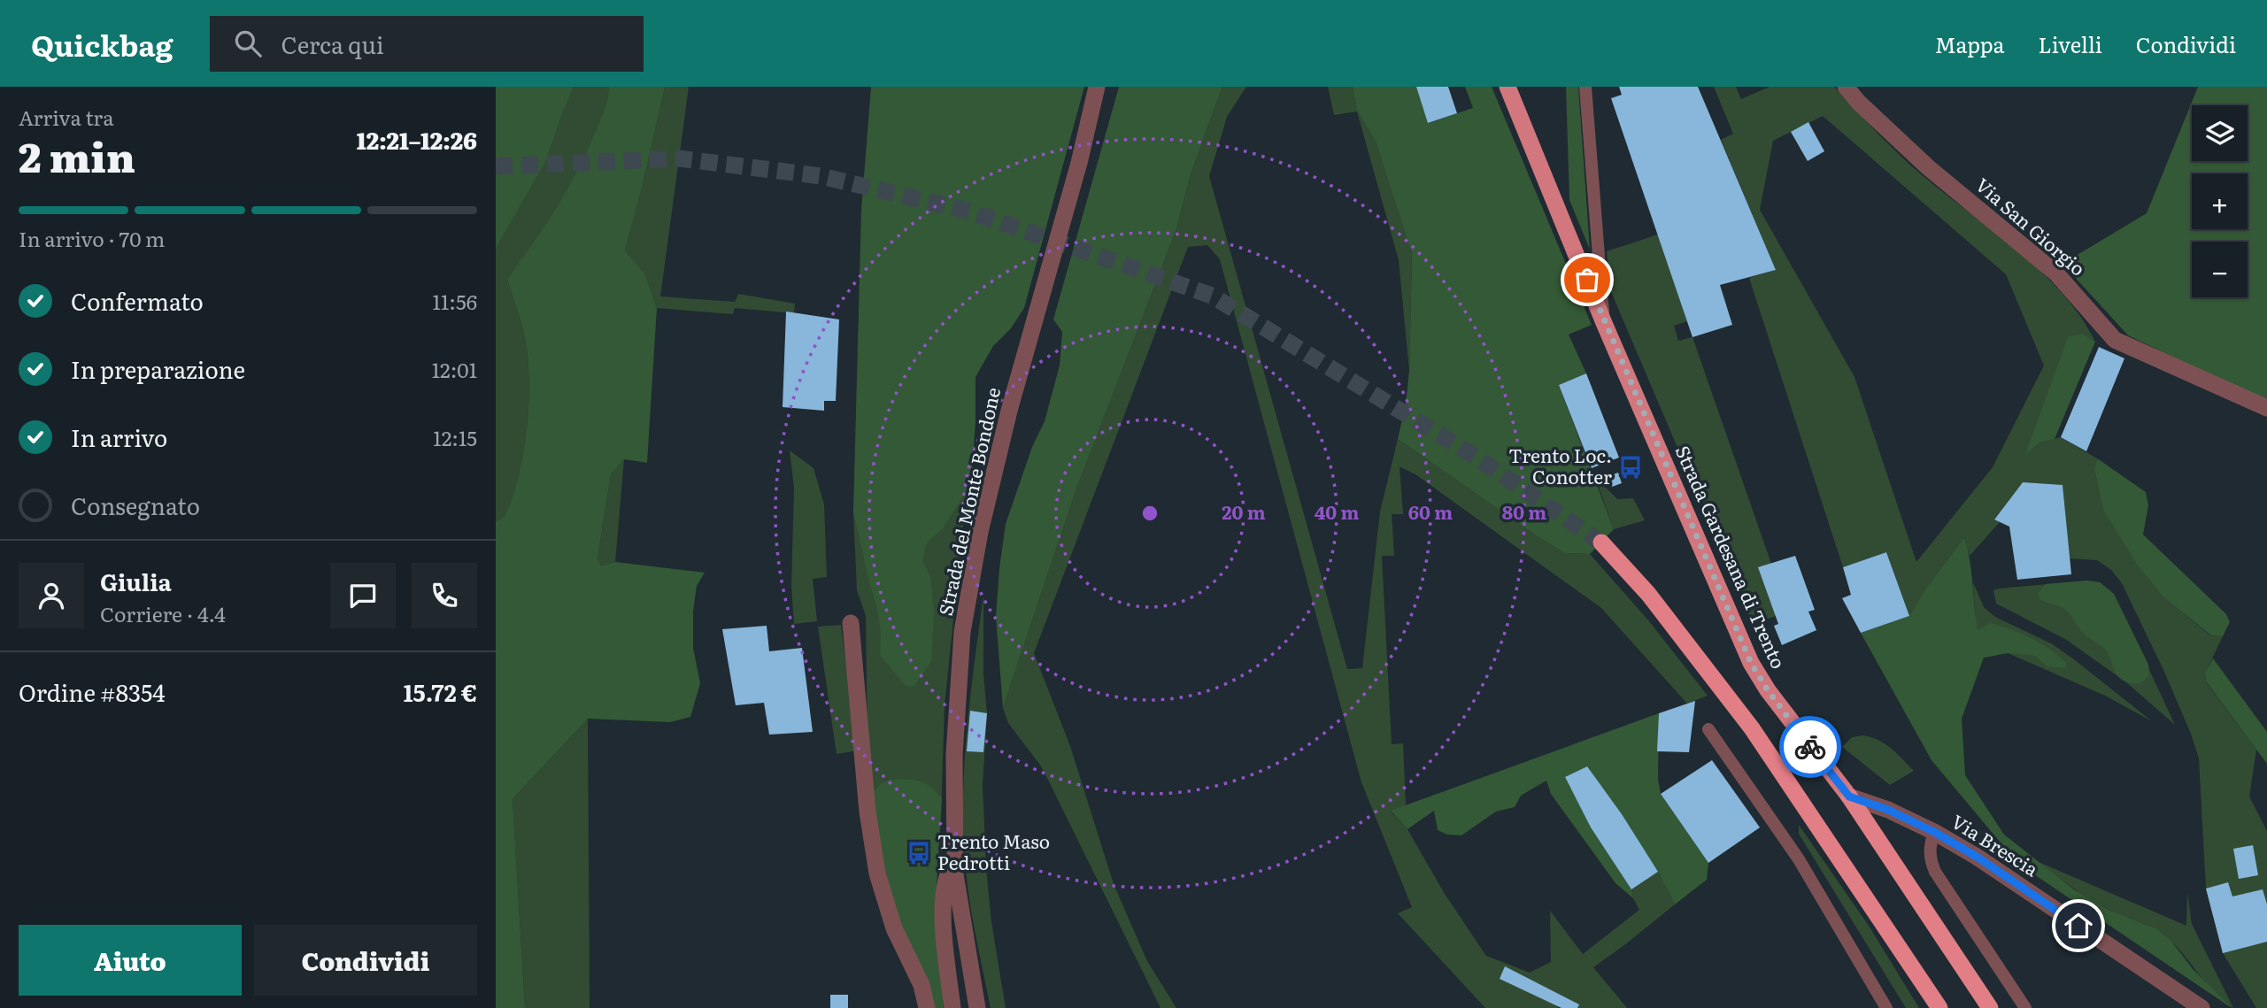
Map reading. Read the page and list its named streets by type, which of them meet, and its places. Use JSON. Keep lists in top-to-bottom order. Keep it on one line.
{"streets":{"highway":["Strada Gardesana di Trento"],"street":["Via San Giorgio","Strada del Monte Bondone","Via Brescia"]},"crossings":[["Strada Gardesana di Trento","Via Brescia"]],"places":{"bus stop":["Trento Loc. Conotter","Trento Maso Pedrotti"]},"page":{"header":"Quickbag","search":"Cerca qui","nav":["Mappa","Livelli","Condividi"],"heading":["2 min","Arriva tra","12:21–12:26"],"panel":["Giulia","Corriere · 4.4","Ordine #8354","15.72 €"],"map_buttons":["+","−"],"bar":"In arrivo · 70 m","list":[["Confermato","11:56"],["In preparazione","12:01"],["In arrivo","12:15"],"Consegnato"],"buttons":["Aiuto","Condividi"]},"rings":["20 m","40 m","60 m","80 m"]}
